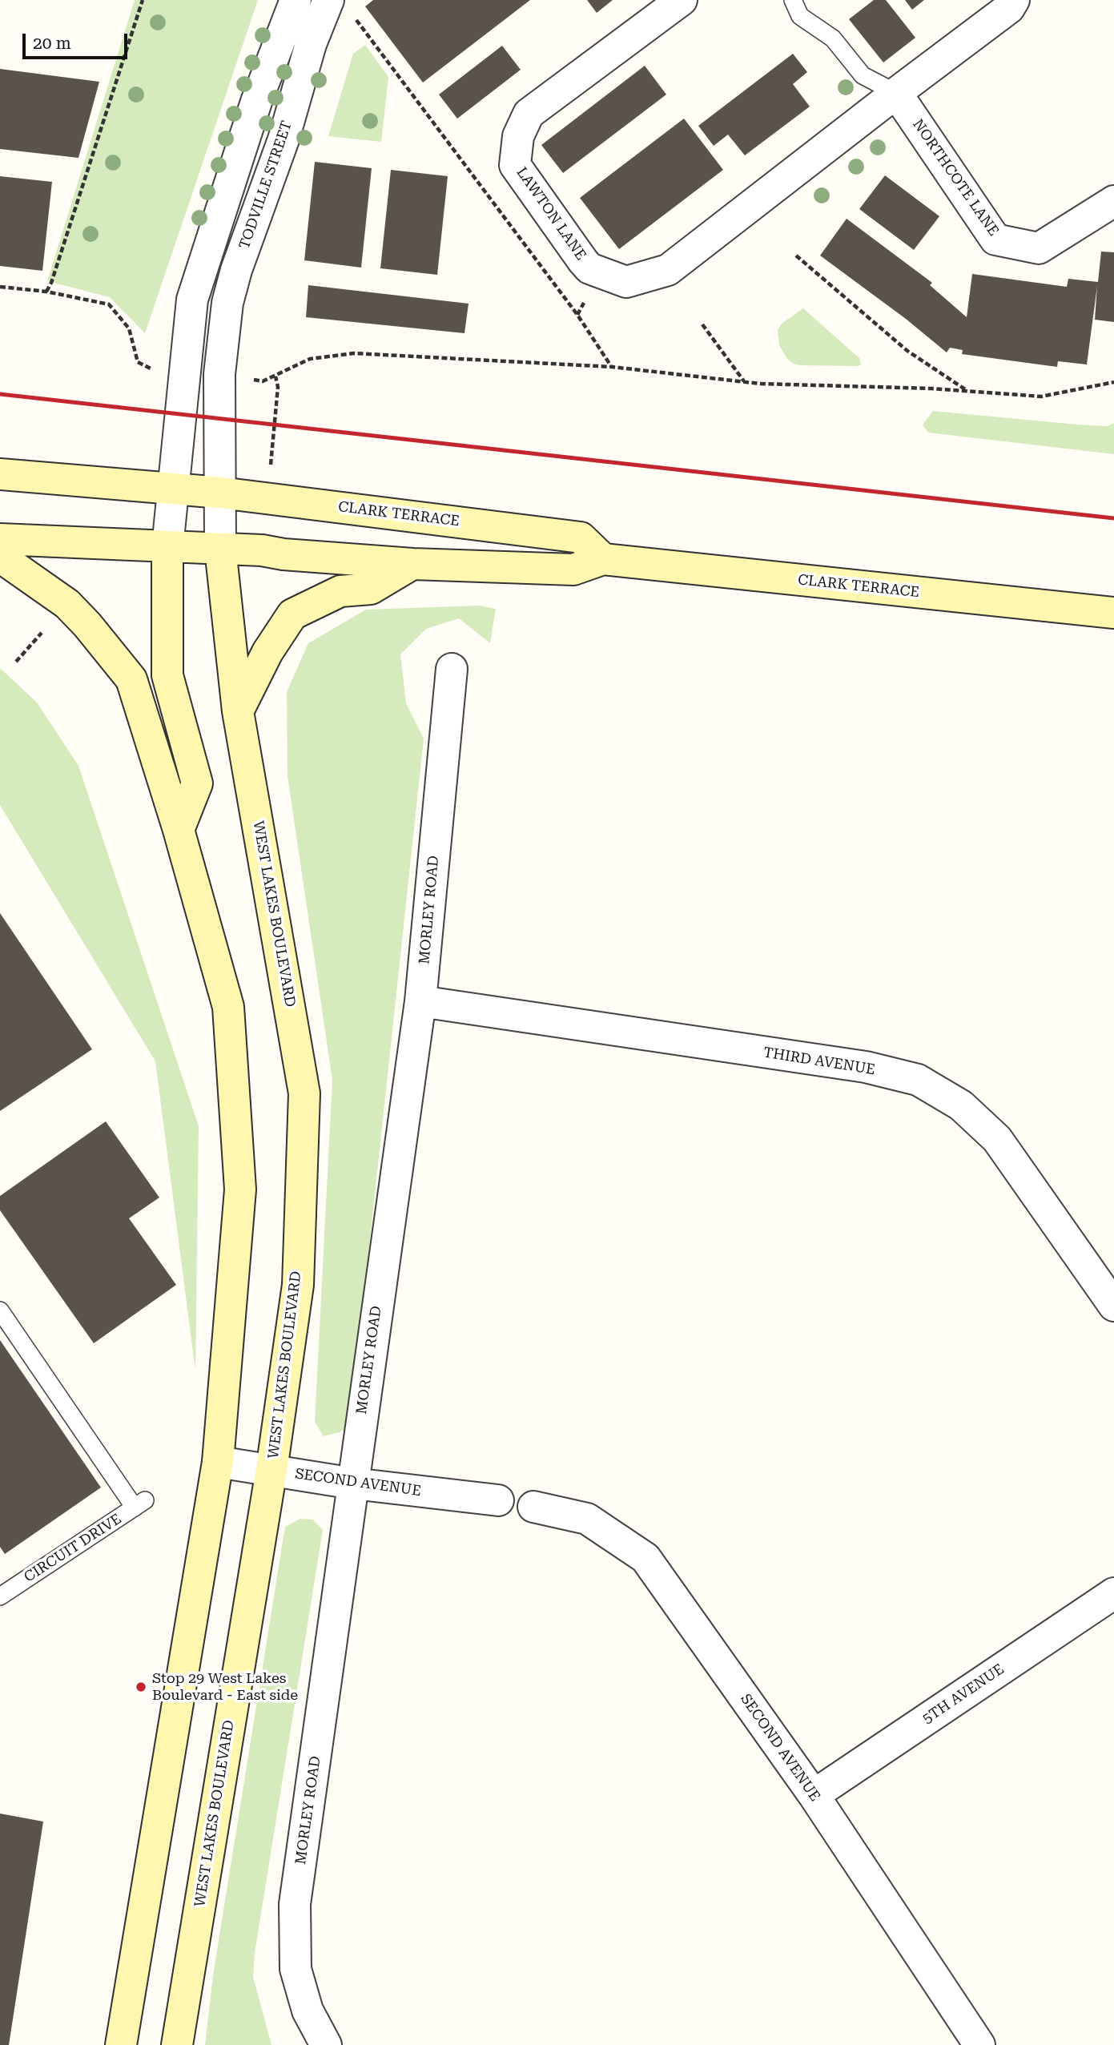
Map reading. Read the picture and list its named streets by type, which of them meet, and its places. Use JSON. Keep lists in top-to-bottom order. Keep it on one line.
{"streets":{"main road":["CLARK TERRACE","WEST LAKES BOULEVARD"],"street":["NORTHCOTE LANE","TODVILLE STREET","LAWTON LANE","MORLEY ROAD","THIRD AVENUE","SECOND AVENUE","5TH AVENUE"],"lane":["CIRCUIT DRIVE"]},"crossings":[["NORTHCOTE LANE","LAWTON LANE"],["TODVILLE STREET","WEST LAKES BOULEVARD"],["CLARK TERRACE","WEST LAKES BOULEVARD"],["MORLEY ROAD","THIRD AVENUE"],["MORLEY ROAD","SECOND AVENUE"],["WEST LAKES BOULEVARD","SECOND AVENUE"],["SECOND AVENUE","5TH AVENUE"]],"places":["Stop 29 West Lakes Boulevard - East side"],"scale_bar":"20 m"}
